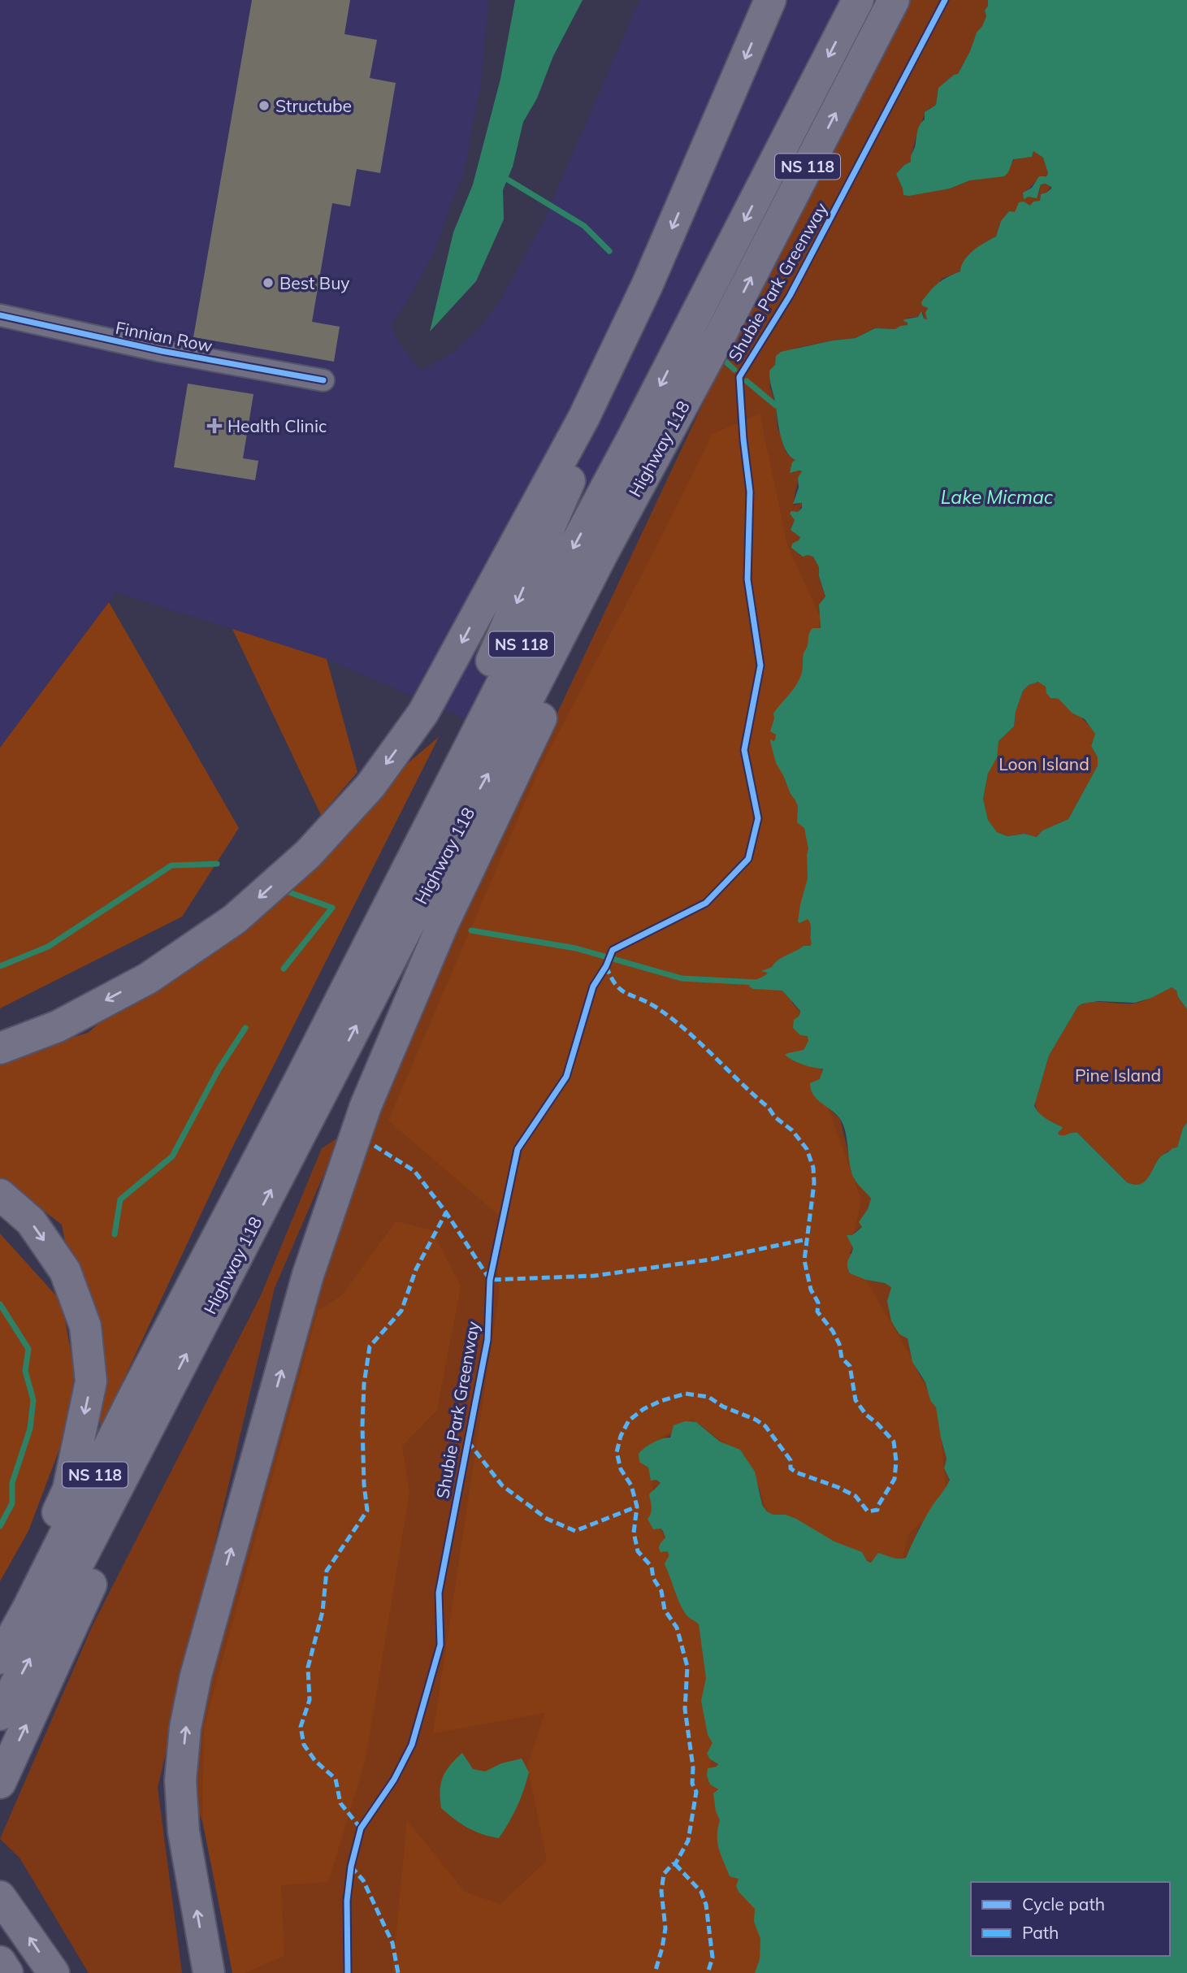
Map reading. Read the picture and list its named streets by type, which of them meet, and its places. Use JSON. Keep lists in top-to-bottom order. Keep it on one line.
{"streets":{"highway":["NS 118","Highway 118"],"street":["Finnian Row"],"cycle path":["Shubie Park Greenway"]},"water":["Lake Micmac"],"parks":["Loon Island","Pine Island"],"places":{"other":["Structube","Best Buy"],"health":["Health Clinic"]},"legend":["Cycle path","Path"]}
